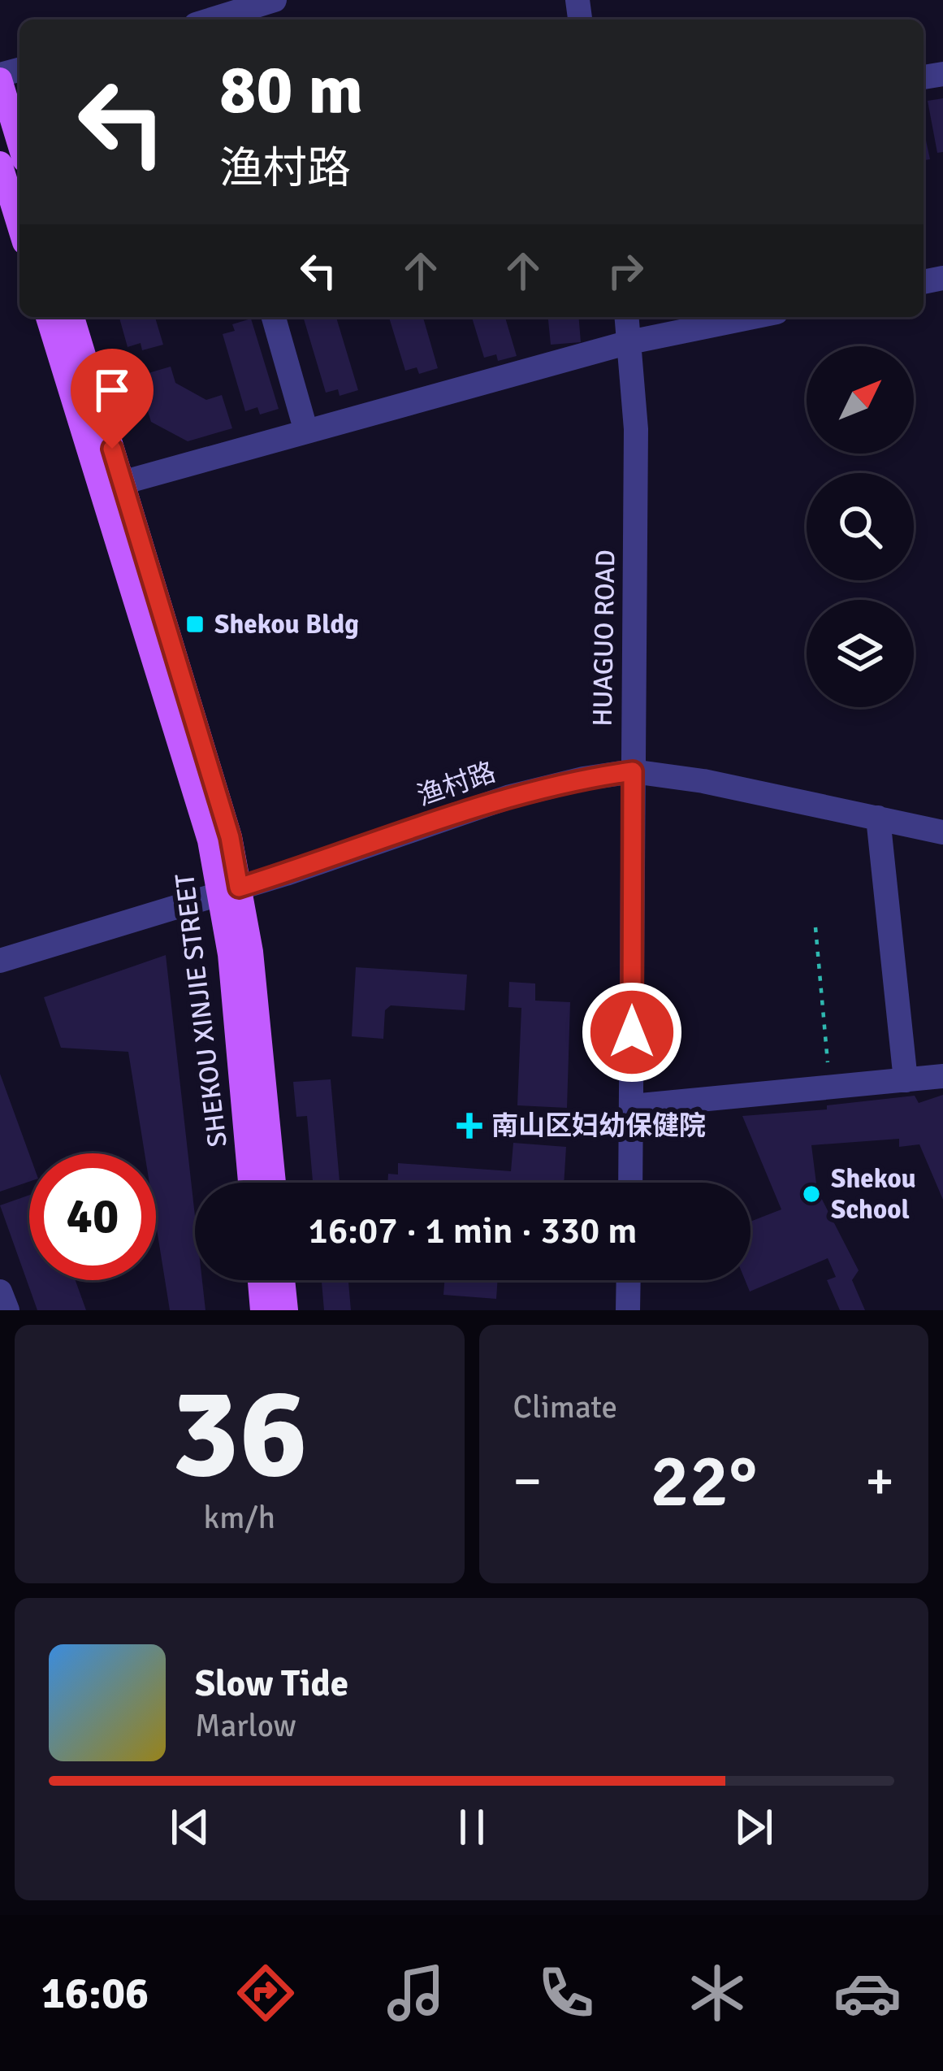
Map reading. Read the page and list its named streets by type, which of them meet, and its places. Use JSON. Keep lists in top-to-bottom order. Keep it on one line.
{"streets":{"main road":["SHEKOU XINJIE STREET"],"street":["HUAGUO ROAD","渔村路"]},"crossings":[["HUAGUO ROAD","渔村路"],["渔村路","SHEKOU XINJIE STREET"]],"places":{"transit":["Shekou Bldg"],"health":["南山区妇幼保健院"],"other":["Shekou School"]},"north":"top right","page":{"turn":["80 m","渔村路"],"limit":"40","trip":"16:07 · 1 min · 330 m","tile":[["36","km/h"],"Climate"],"heat":["−","22°","+"],"song":["Slow Tide","Marlow"],"tabs":"16:06"}}
